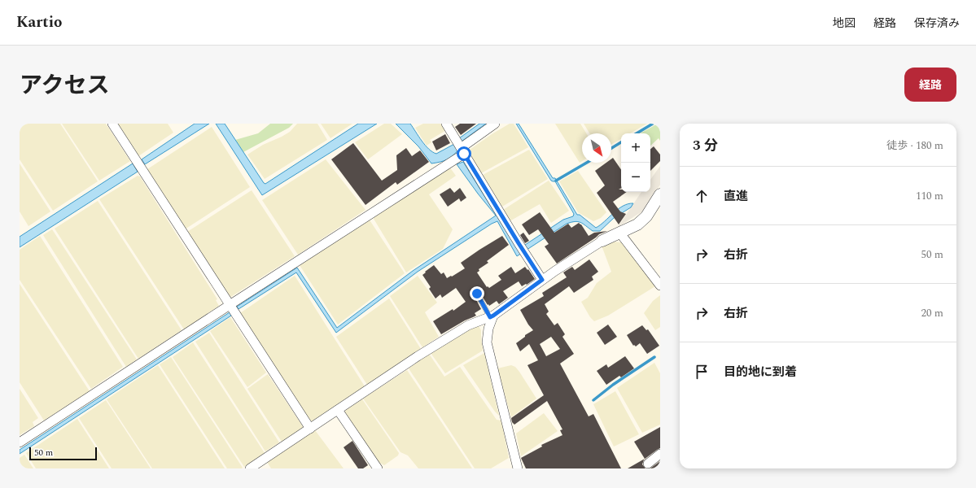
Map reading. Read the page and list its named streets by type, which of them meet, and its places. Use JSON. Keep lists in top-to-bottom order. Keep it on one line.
{"scale_bar":"50 m","north":"bottom right","page":{"header":"Kartio","nav":["地図","経路","保存済み"],"title":"アクセス","buttons":"経路","heading":["3 分","徒歩 · 180 m"],"map_buttons":["+","−"],"list":[["直進","110 m"],["右折","50 m"],["右折","20 m"],"目的地に到着"],"scale":"50 m"}}
